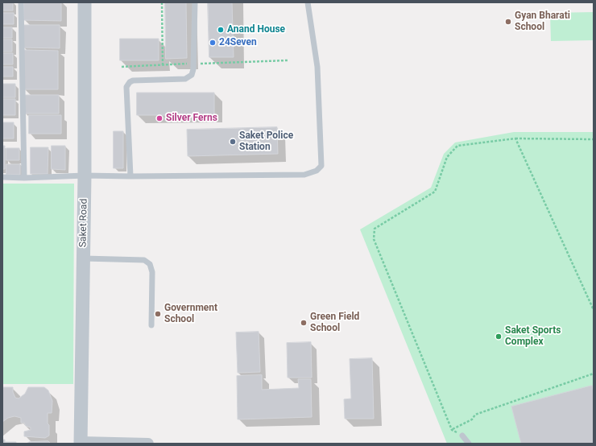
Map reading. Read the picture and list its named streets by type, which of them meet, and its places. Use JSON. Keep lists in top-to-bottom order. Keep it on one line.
{"streets":{"street":["Saket Road"]},"places":["Gyan Bharati School","Anand House","24Seven","Silver Ferns","Saket Police Station","Government School","Green Field School","Saket Sports Complex"]}
